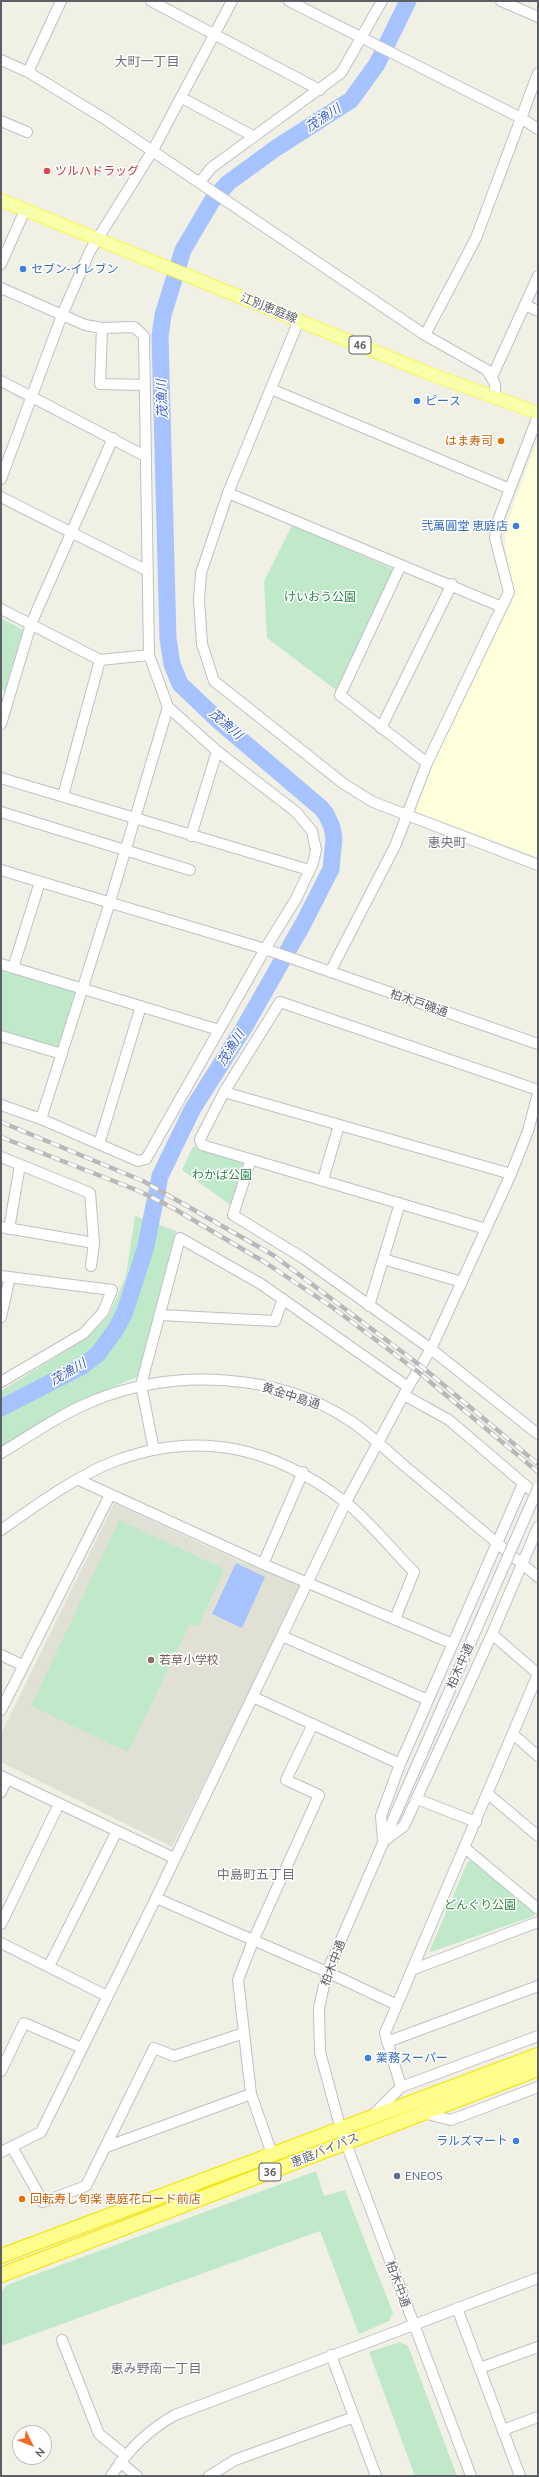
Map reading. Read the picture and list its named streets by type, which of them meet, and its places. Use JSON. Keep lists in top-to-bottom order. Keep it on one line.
{"streets":{"highway":["恵庭バイパス","36"],"main road":["江別恵庭線","46"],"street":["柏木戸磯通","黄金中島通","柏木中通"]},"crossings":[["柏木中通","恵庭バイパス"]],"districts":["大町一丁目","恵央町","中島町五丁目","恵み野南一丁目"],"water":["茂漁川"],"parks":["けいおう公園","わかば公園","どんぐり公園"],"places":["ツルハドラッグ","セブン-イレブン","ピース","はま寿司","弐萬圓堂 恵庭店","若草小学校","業務スーパー","ラルズマート","ENEOS","回転寿し旬楽 恵庭花ロード前店"],"north":"bottom right"}
